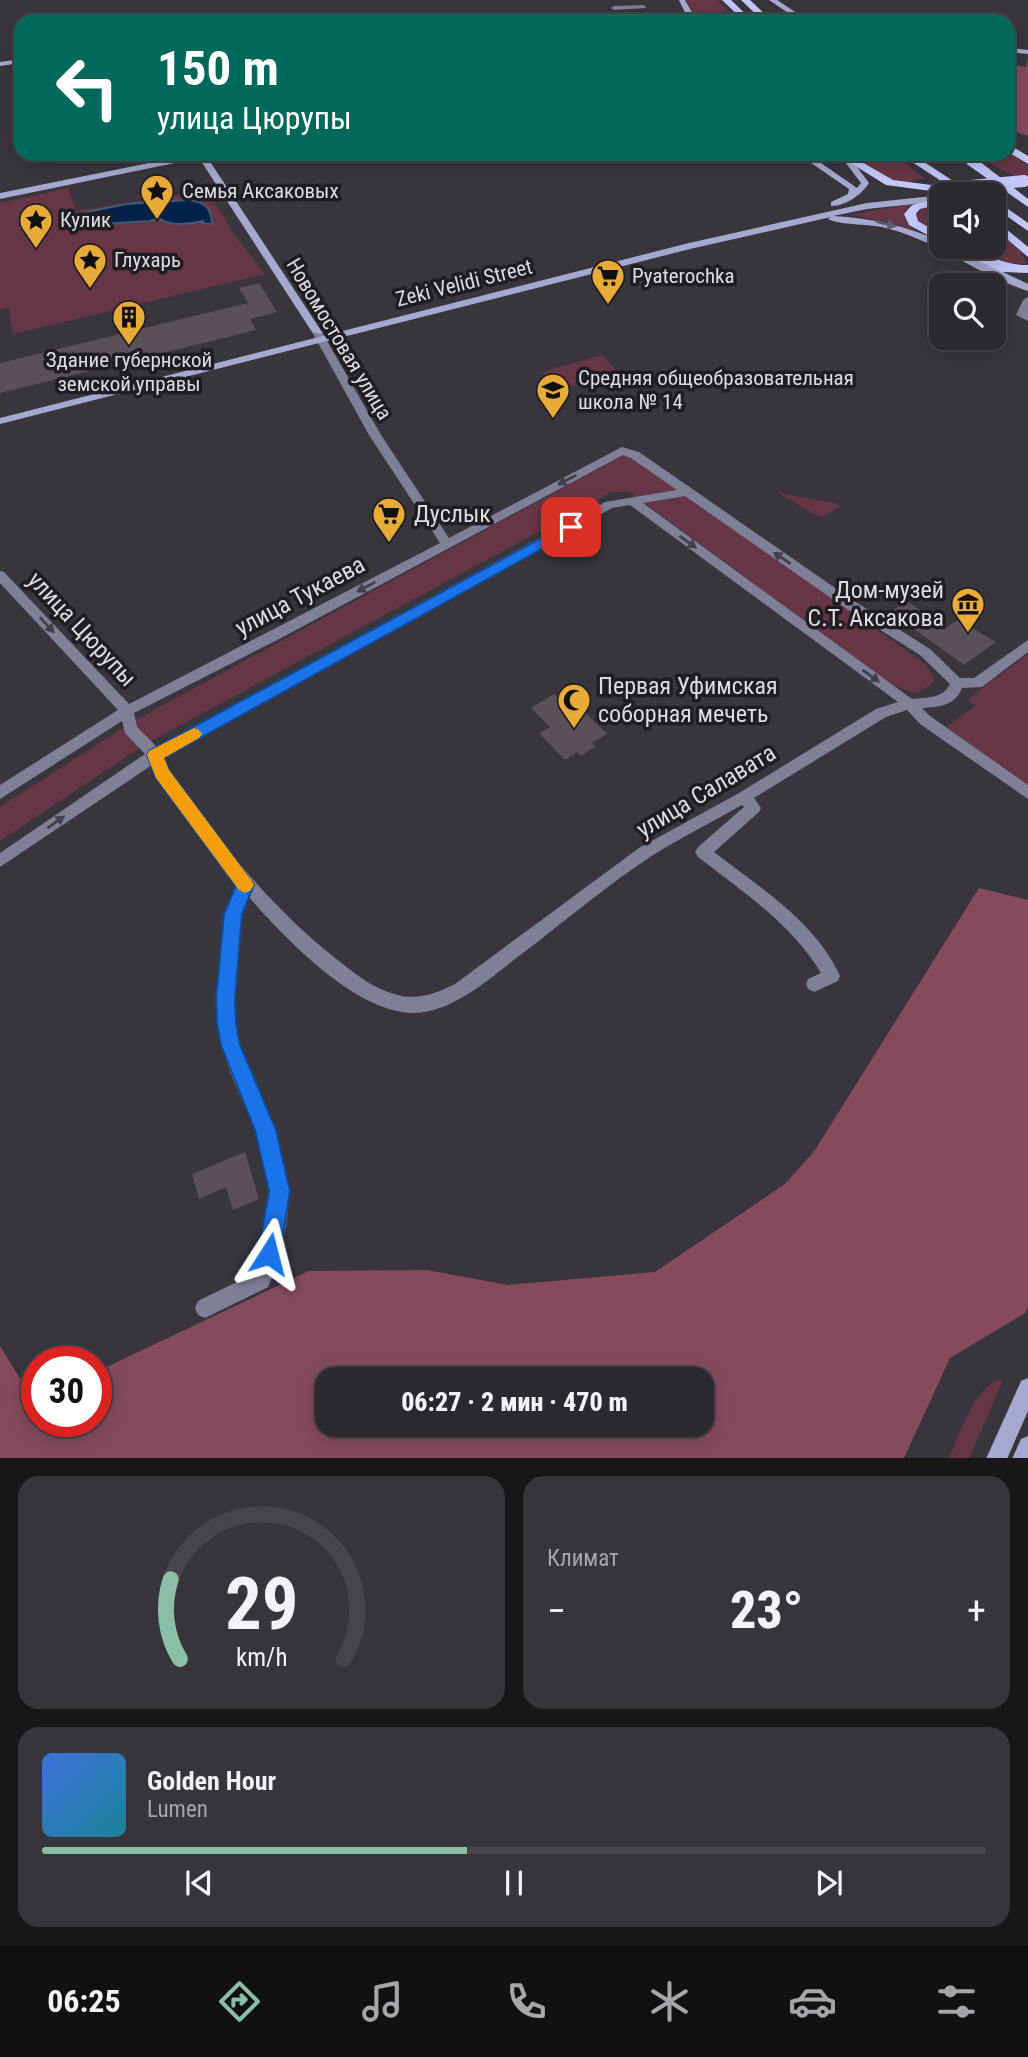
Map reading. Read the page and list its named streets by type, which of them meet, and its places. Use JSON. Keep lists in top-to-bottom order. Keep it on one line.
{"streets":{"main road":["Zeki Velidi Street","Новомостовая улица"],"street":["улица Тукаева","улица Цюрупы","улица Салавата"]},"crossings":[["Zeki Velidi Street","Новомостовая улица"],["Новомостовая улица","улица Тукаева"],["улица Тукаева","улица Цюрупы"],["улица Цюрупы","улица Салавата"]],"places":{"place":["Семья Аксаковых","Кулик","Глухарь"],"supermarket":["Pyaterochka","Дуслык"],"building":["Здание губернской земской управы"],"school or university":["Средняя общеобразовательная школа № 14"],"museum":["Дом-музей С.Т. Аксакова"],"mosque":["Первая Уфимская соборная мечеть"]},"page":{"turn":["150 m","улица Цюрупы"],"limit":"30","trip":"06:27 · 2 мин · 470 m","tile":"Климат","heat":["−","23°","+"],"song":["Golden Hour","Lumen"],"tabs":"06:25","gauge":["29","km/h"]}}
